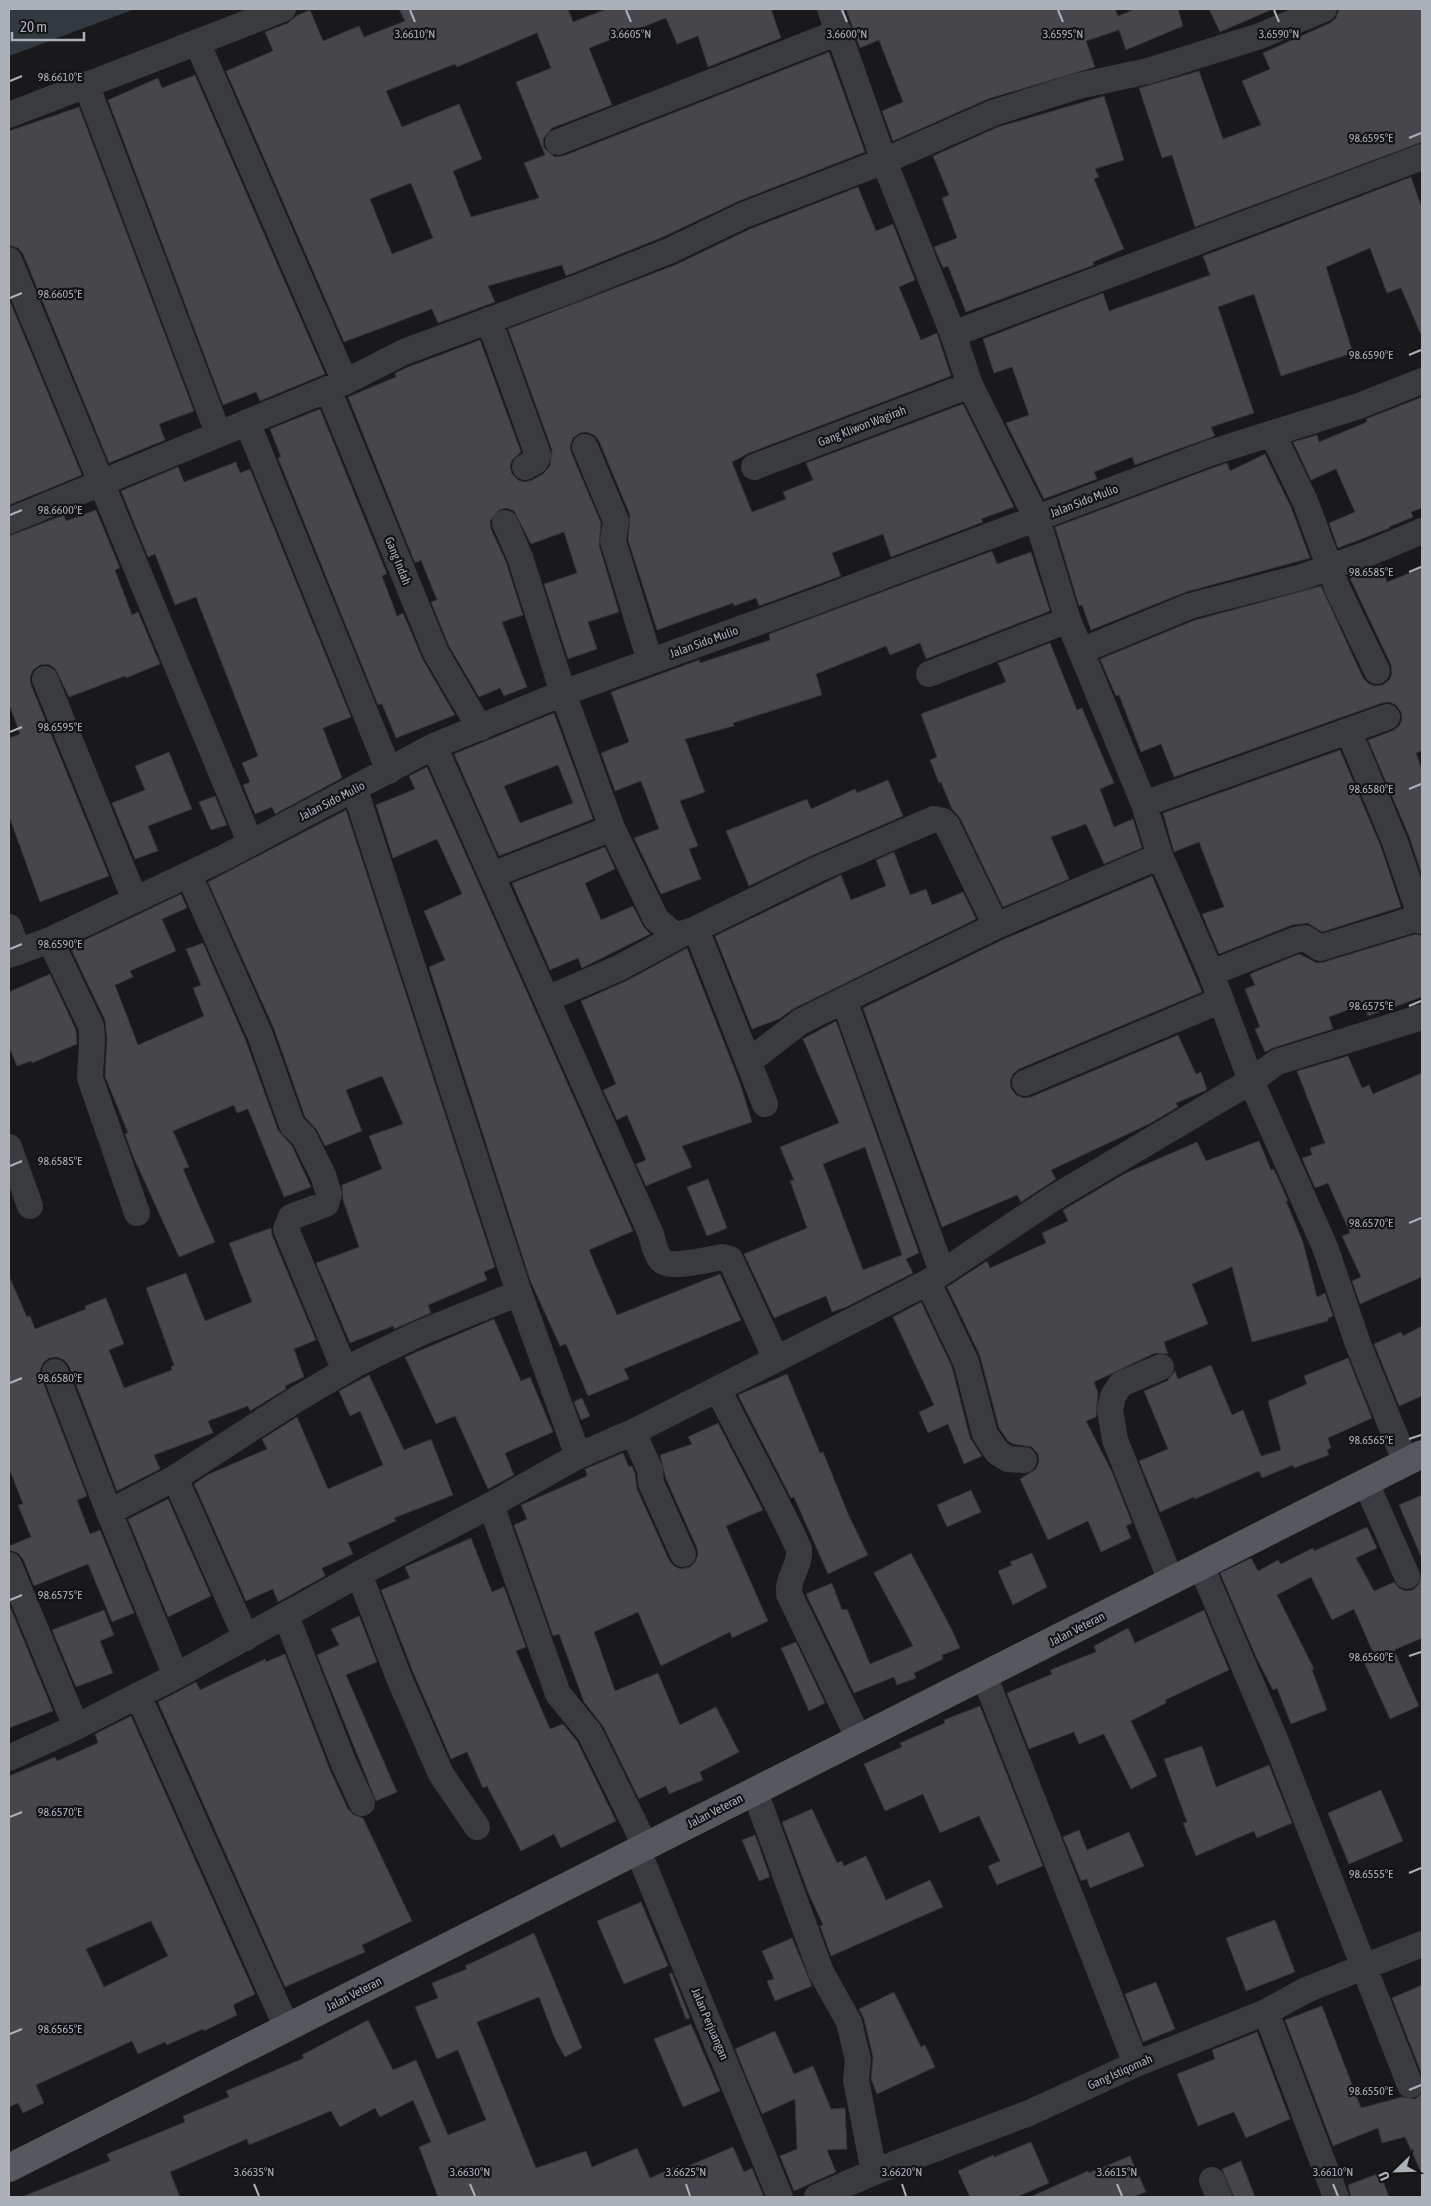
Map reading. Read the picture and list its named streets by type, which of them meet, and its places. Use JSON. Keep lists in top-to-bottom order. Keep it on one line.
{"streets":{"main road":["Jalan Veteran"],"street":["Gang Kliwon Wagirah","Jalan Sido Mulio","Gang Indah","Jalan Perjuangan","Gang Istiqomah"]},"crossings":[["Jalan Sido Mulio","Gang Indah"],["Jalan Veteran","Jalan Perjuangan"]],"scale_bar":"20 m","north":"bottom left","coordinates":["3.6610°N","3.6605°N","3.6600°N","3.6595°N","3.6590°N","98.6610°E","98.6595°E","98.6605°E","98.6590°E","98.6600°E","98.6585°E","98.6580°E","98.6575°E","98.6570°E","98.6565°E","98.6560°E","98.6555°E","98.6550°E","3.6635°N","3.6630°N","3.6625°N","3.6620°N","3.6615°N"]}
